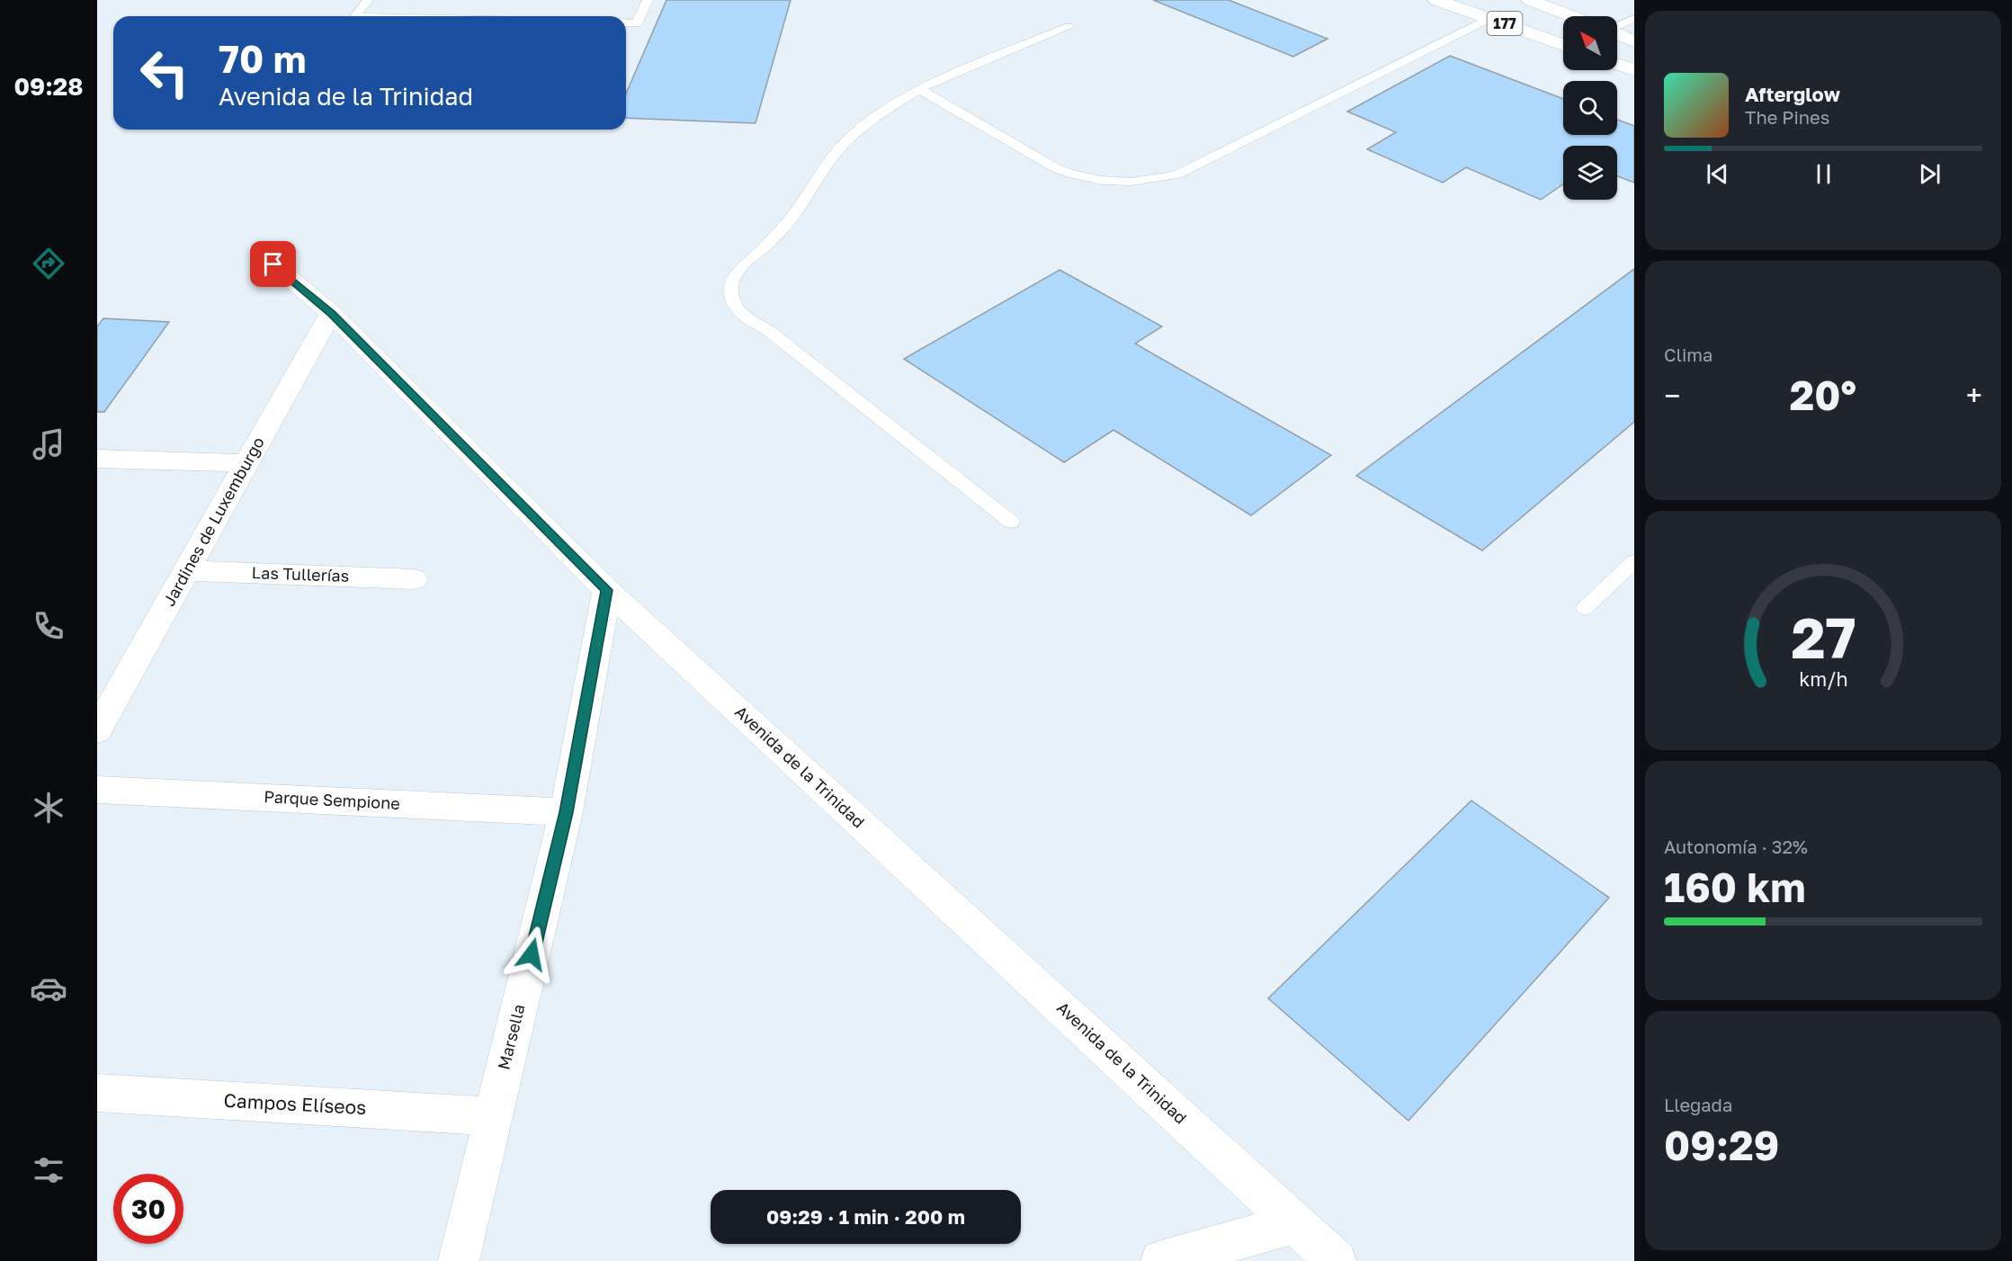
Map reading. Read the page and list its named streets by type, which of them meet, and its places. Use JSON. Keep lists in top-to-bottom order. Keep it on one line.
{"streets":{"street":["177","Jardines de Luxemburgo","Las Tullerías","Avenida de la Trinidad","Parque Sempione","Marsella","Campos Elíseos"]},"crossings":[["Jardines de Luxemburgo","Las Tullerías"],["Jardines de Luxemburgo","Avenida de la Trinidad"],["Avenida de la Trinidad","Marsella"],["Parque Sempione","Marsella"],["Marsella","Campos Elíseos"]],"north":"top left","page":{"tabs":"09:28","turn":["70 m","Avenida de la Trinidad"],"song":["Afterglow","The Pines"],"tile":["Clima",["Autonomía · 32%","160 km"],["Llegada","09:29"]],"heat":["−","20°","+"],"limit":"30","trip":"09:29 · 1 min · 200 m","gauge":["27","km/h"]}}
